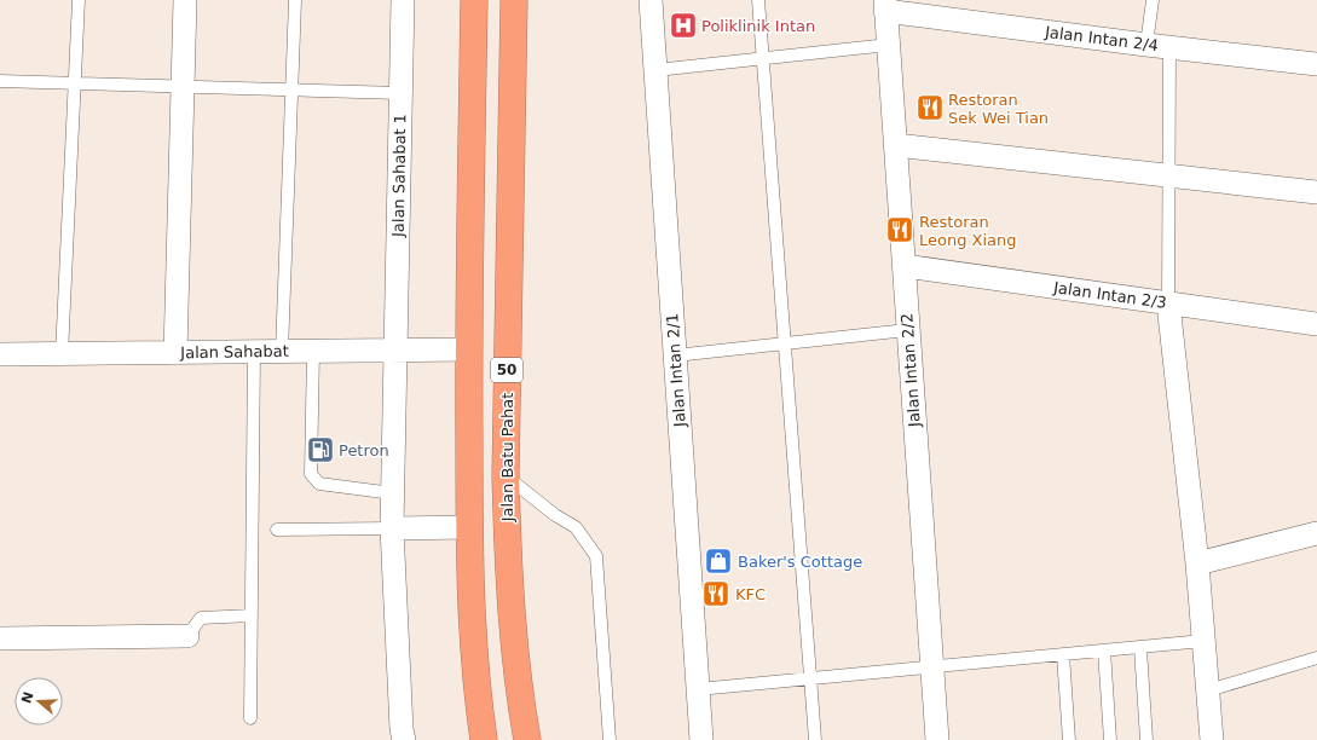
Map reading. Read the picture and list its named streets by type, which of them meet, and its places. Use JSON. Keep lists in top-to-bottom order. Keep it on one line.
{"streets":{"highway":["50","Jalan Batu Pahat"],"street":["Jalan Intan 2/4","Jalan Sahabat 1","Jalan Intan 2/3","Jalan Sahabat","Jalan Intan 2/1","Jalan Intan 2/2"]},"crossings":[["Jalan Intan 2/4","Jalan Intan 2/2"],["Jalan Sahabat 1","Jalan Sahabat"],["Jalan Intan 2/3","Jalan Intan 2/2"],["Jalan Sahabat","50"]],"places":{"hospital":["Poliklinik Intan"],"restaurant":["Restoran Sek Wei Tian","Restoran Leong Xiang","KFC"],"fuel station":["Petron"],"shop":["Baker's Cottage"]},"north":"left"}
